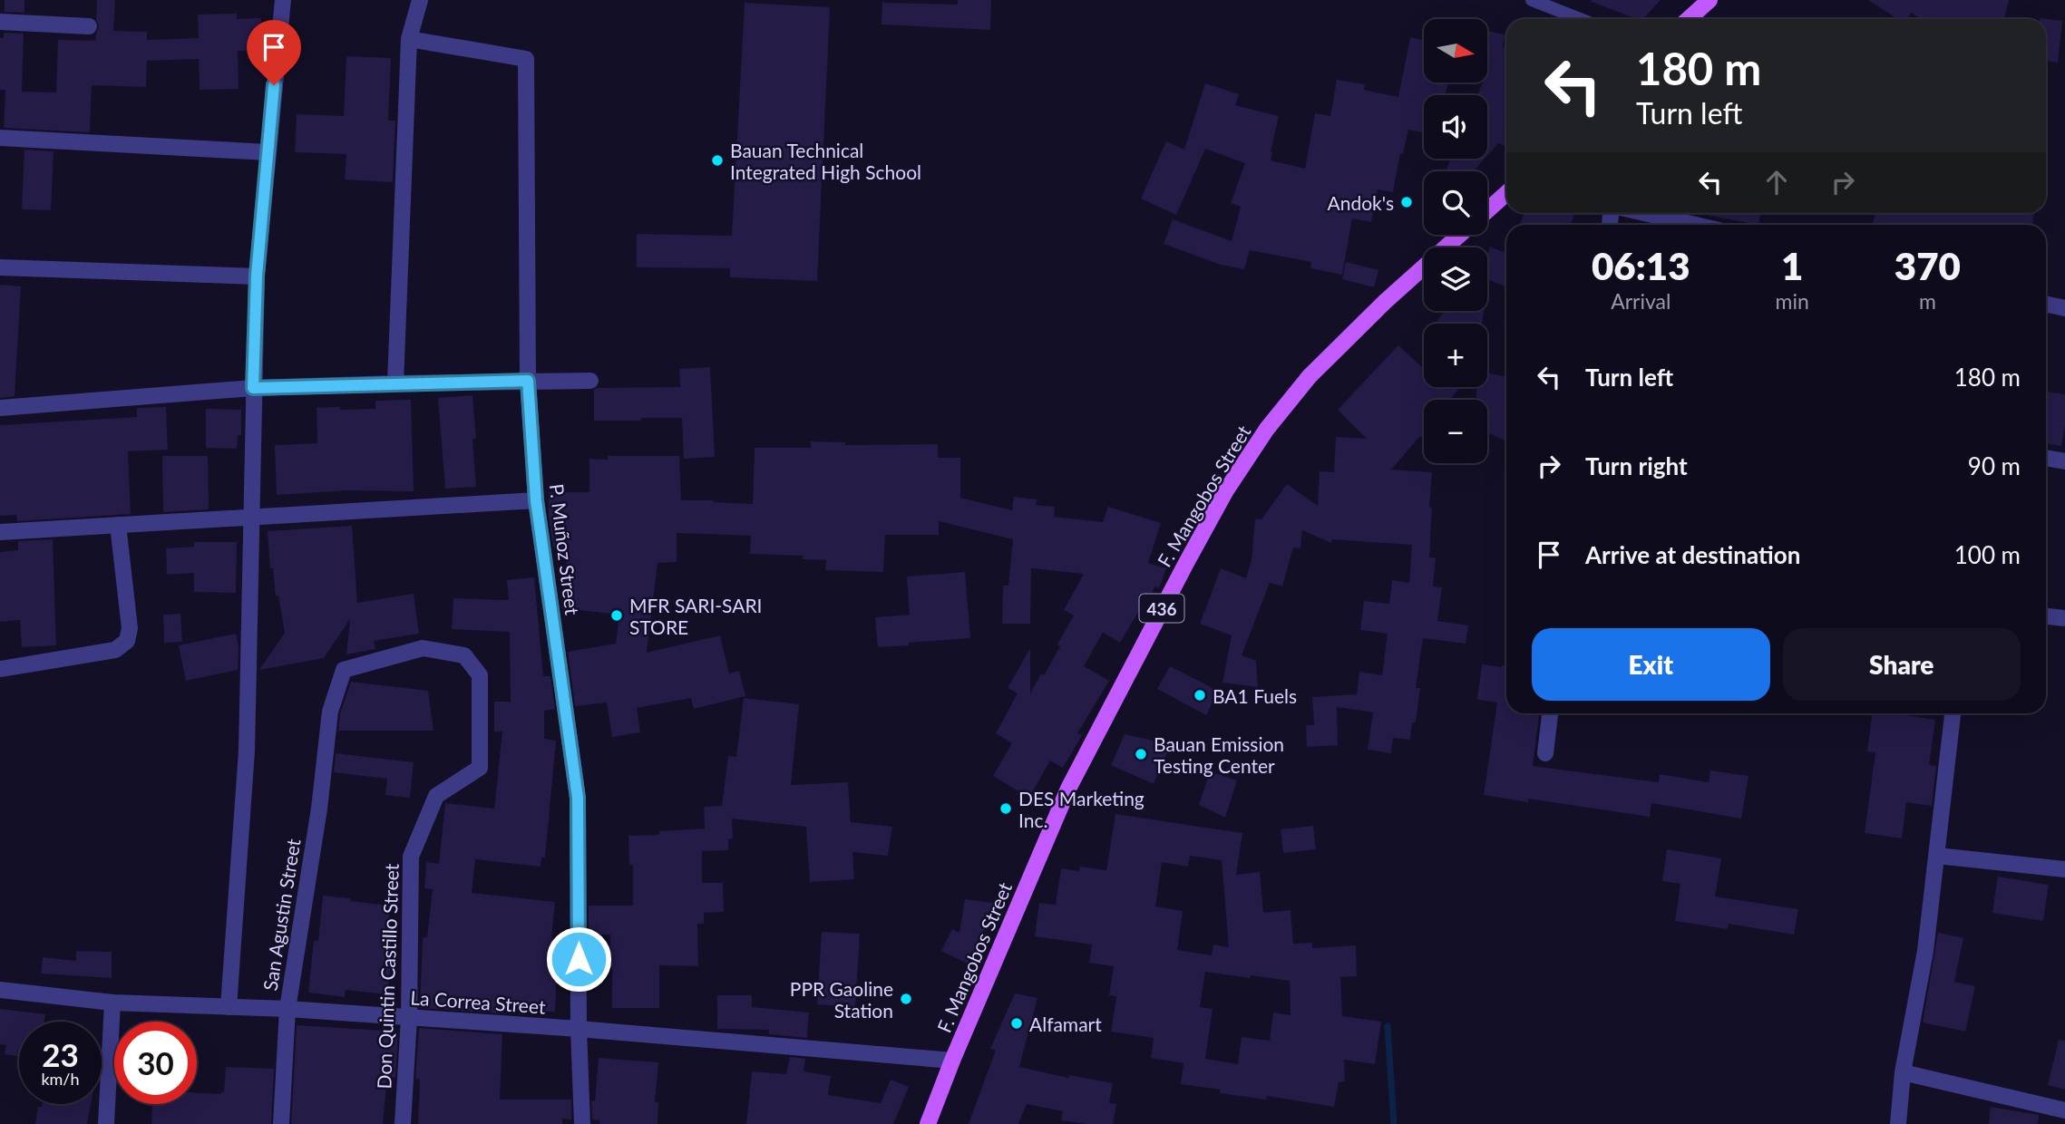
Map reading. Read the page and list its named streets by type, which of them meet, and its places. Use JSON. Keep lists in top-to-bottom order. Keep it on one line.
{"streets":{"main road":["F. Mangobos Street","436"],"street":["P. Muñoz Street","San Agustin Street","Don Quintin Castillo Street","La Correa Street"]},"crossings":[["F. Mangobos Street","La Correa Street"],["P. Muñoz Street","La Correa Street"],["San Agustin Street","Don Quintin Castillo Street"],["San Agustin Street","La Correa Street"],["Don Quintin Castillo Street","La Correa Street"]],"places":["Bauan Technical Integrated High School","Andok's","MFR SARI-SARI STORE","BA1 Fuels","Bauan Emission Testing Center","DES Marketing Inc.","PPR Gaoline Station","Alfamart"],"north":"right","page":{"map_buttons":["+","−"],"turn":["180 m","Turn left"],"eta":["06:13","Arrival","1","min","370","m"],"list":[{"name":"Turn left","value":"180 m"},{"name":"Turn right","value":"90 m"},{"name":"Arrive at destination","value":"100 m"}],"buttons":["Exit","Share"],"speed":"23 km/h","limit":"30"}}
